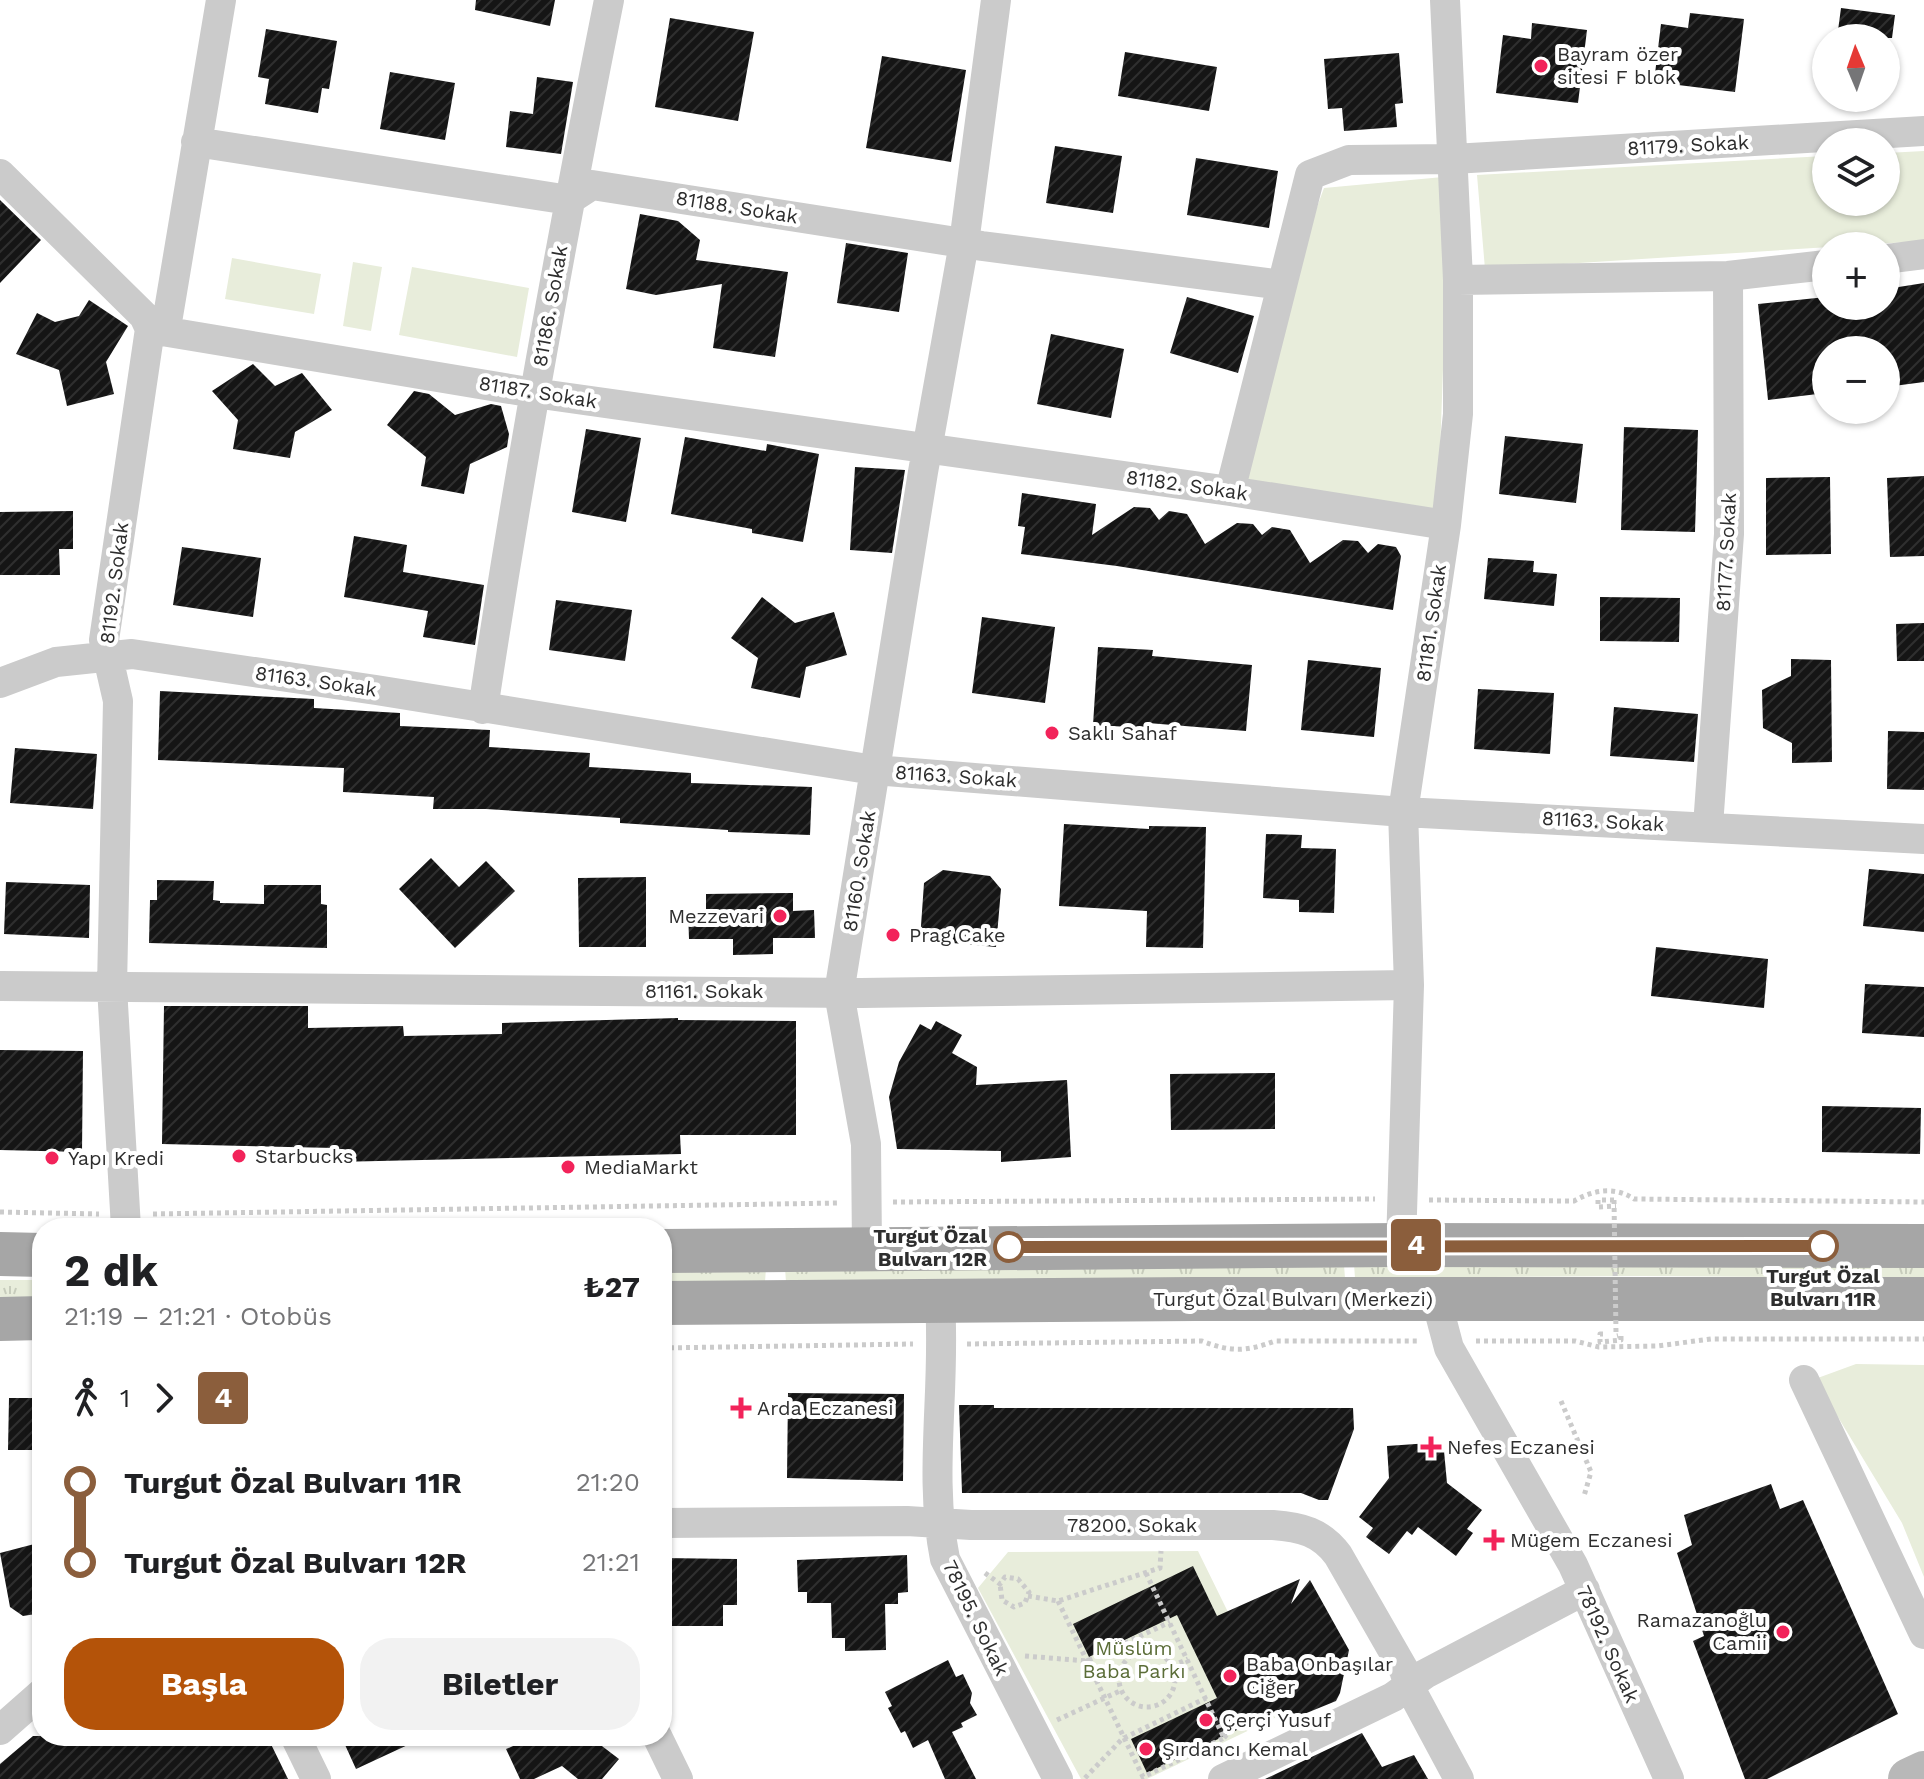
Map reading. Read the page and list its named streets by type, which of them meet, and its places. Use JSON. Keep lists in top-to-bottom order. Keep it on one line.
{"streets":{"main road":["Turgut Özal Bulvarı (Merkezi)"],"street":["81179. Sokak","81188. Sokak","81186. Sokak","81187. Sokak","81182. Sokak","81177. Sokak","81192. Sokak","81181. Sokak","81163. Sokak","81160. Sokak","81161. Sokak","78200. Sokak","78195. Sokak","78192. Sokak"]},"crossings":[["81179. Sokak","81188. Sokak"],["81179. Sokak","81181. Sokak"],["81188. Sokak","81186. Sokak"],["81188. Sokak","81192. Sokak"],["81188. Sokak","81160. Sokak"],["81186. Sokak","81187. Sokak"],["81186. Sokak","81163. Sokak"],["81187. Sokak","81182. Sokak"],["81187. Sokak","81192. Sokak"],["81187. Sokak","81160. Sokak"],["81182. Sokak","81181. Sokak"],["81182. Sokak","81160. Sokak"],["81177. Sokak","81163. Sokak"],["81192. Sokak","81163. Sokak"],["81192. Sokak","81161. Sokak"],["81181. Sokak","81163. Sokak"],["81181. Sokak","81161. Sokak"],["81163. Sokak","81160. Sokak"],["81160. Sokak","81161. Sokak"],["Turgut Özal Bulvarı (Merkezi)","78195. Sokak"],["Turgut Özal Bulvarı (Merkezi)","78192. Sokak"],["78200. Sokak","78195. Sokak"]],"parks":["Müslüm Baba Parkı"],"places":{"other":["Bayram özer sitesi F blok","Saklı Sahaf","Mezzevari","Prag Cake","Starbucks","Yapı Kredi","MediaMarkt","Turgut Özal Bulvarı 11R","Turgut Özal Bulvarı 12R","Ramazanoğlu Camii","Baba Onbaşılar Ciğer","Çerçi Yusuf","Şırdancı Kemal"],"health":["Arda Eczanesi","Nefes Eczanesi","Mügem Eczanesi"]},"lines":["bus line 4"],"north":"top","page":{"on_map":"4","map_buttons":["+","−"],"heading":["2 dk","21:19 – 21:21 · Otobüs","₺27"],"legs":["1","4"],"list":[{"name":"Turgut Özal Bulvarı 11R","value":"21:20"},{"name":"Turgut Özal Bulvarı 12R","value":"21:21"}],"buttons":["Başla","Biletler"]}}
